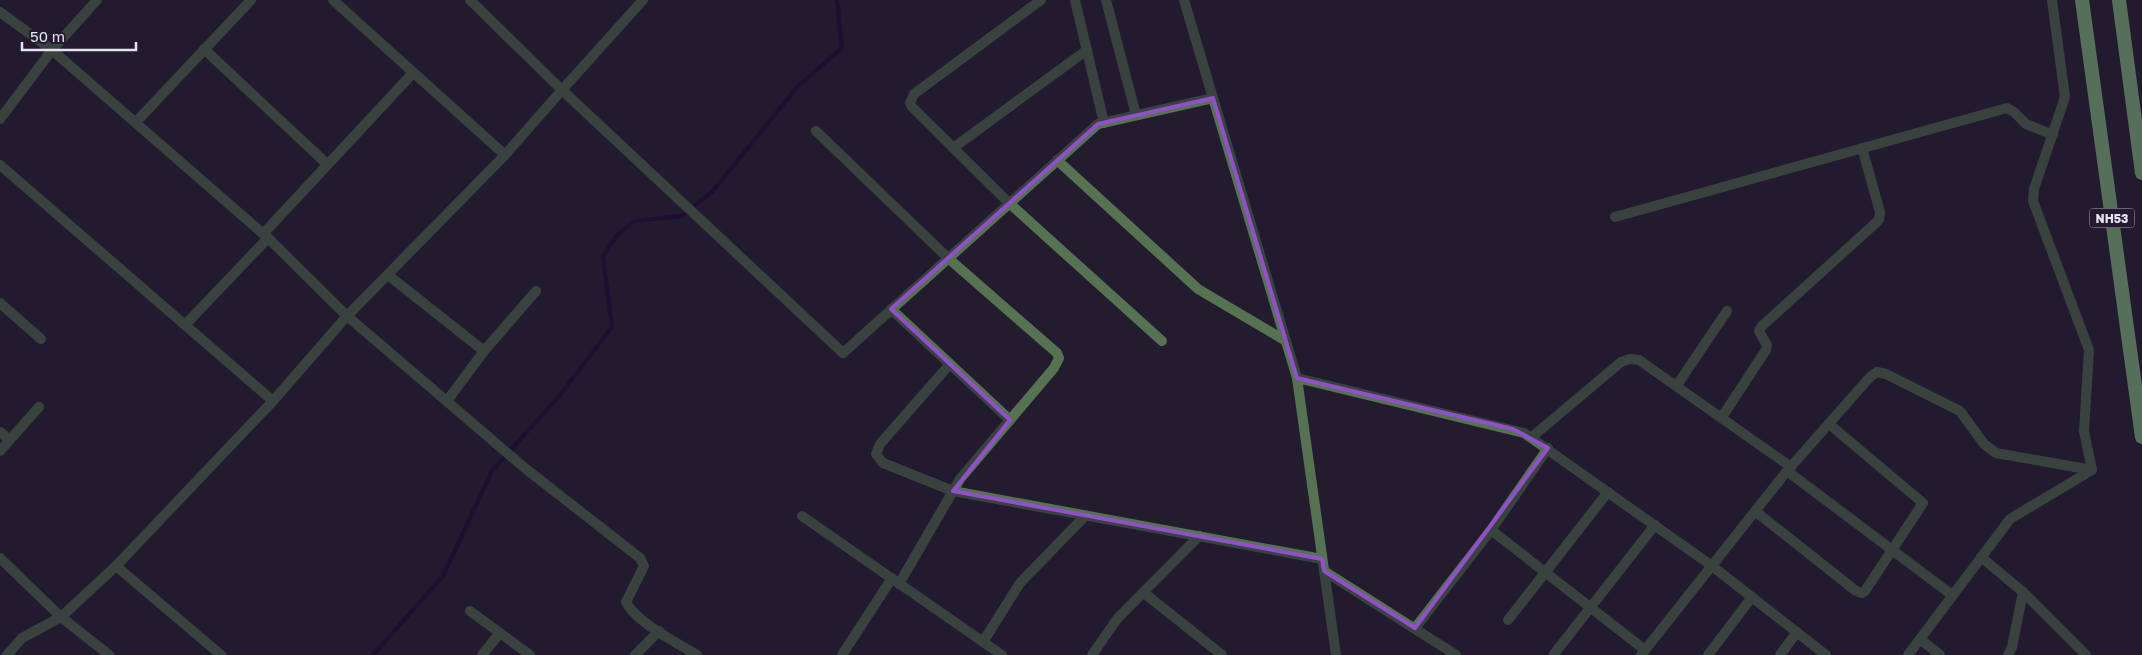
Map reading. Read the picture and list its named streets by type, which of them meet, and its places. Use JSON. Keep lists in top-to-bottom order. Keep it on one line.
{"streets":{"highway":["NH53"]},"scale_bar":"50 m"}
